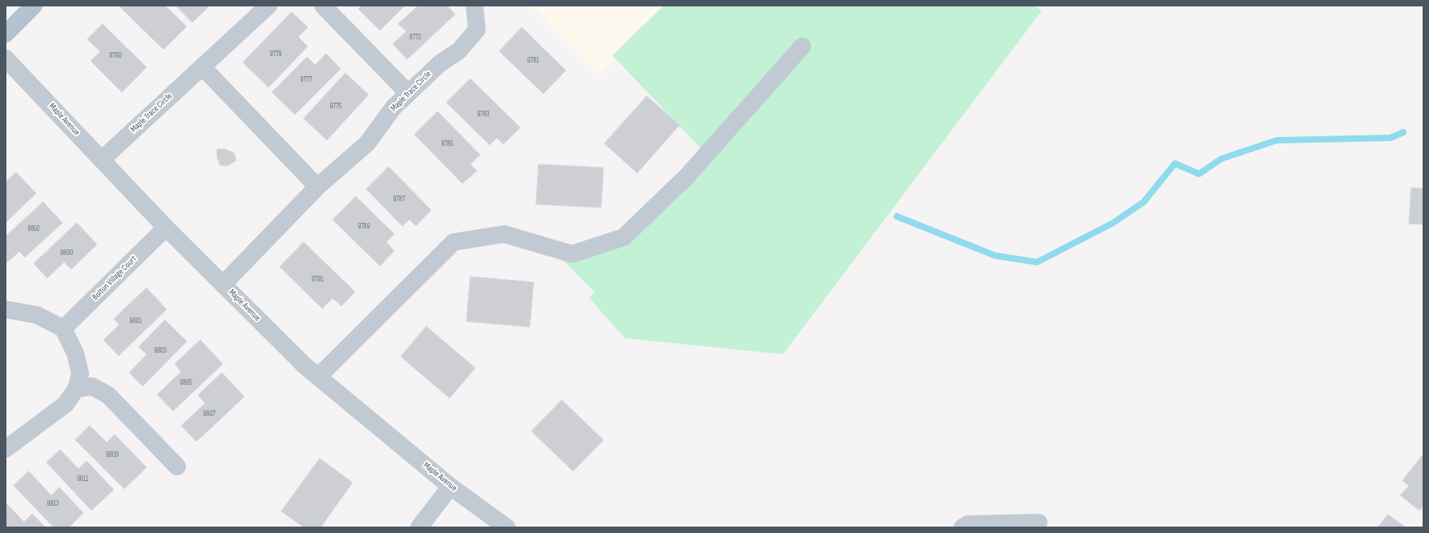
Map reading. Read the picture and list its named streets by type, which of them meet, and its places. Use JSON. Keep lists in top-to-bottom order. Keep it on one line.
{"streets":{"street":["Maple Trace Circle","Maple Avenue","Bolton Village Court"]},"crossings":[["Maple Trace Circle","Maple Avenue"],["Maple Avenue","Bolton Village Court"]],"house_numbers":["9772","9779","9790","9781","9777","9775","9783","9785","9787","9789","9802","9800","9791","9801","9803","9805","9807","9809","9811","9813"]}
